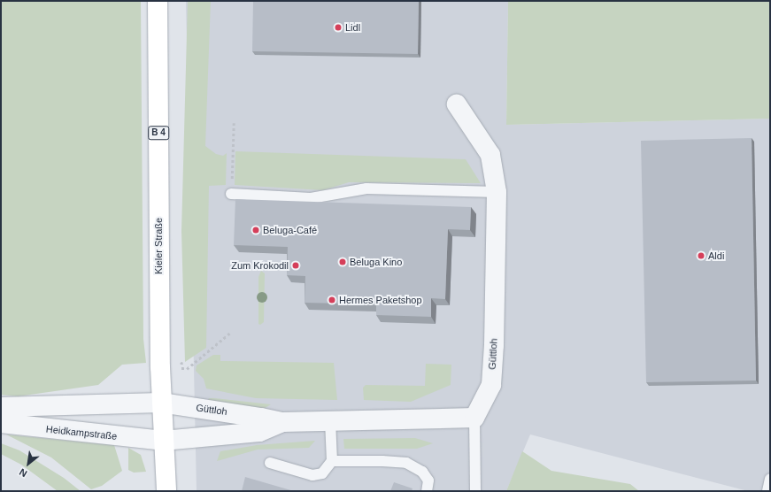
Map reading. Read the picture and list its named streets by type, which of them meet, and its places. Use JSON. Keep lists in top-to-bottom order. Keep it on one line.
{"streets":{"main road":["B 4","Kieler Straße"],"street":["Güttloh","Heidkampstraße"]},"crossings":[["Kieler Straße","Güttloh"],["Kieler Straße","Heidkampstraße"],["Güttloh","Heidkampstraße"]],"places":["Lidl","Beluga-Café","Aldi","Beluga Kino","Zum Krokodil","Hermes Paketshop"],"north":"bottom left"}
